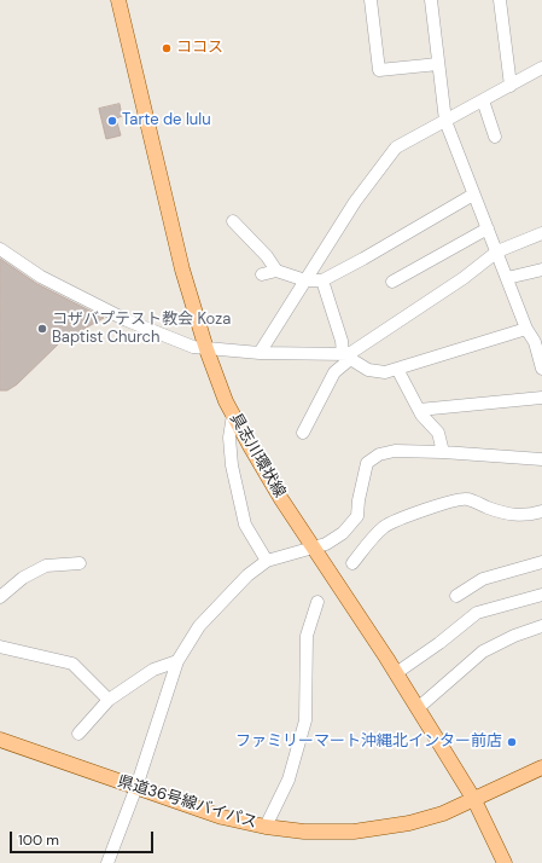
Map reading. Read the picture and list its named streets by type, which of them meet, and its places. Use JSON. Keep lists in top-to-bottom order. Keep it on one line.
{"streets":{"main road":["具志川環状線","県道36号線バイパス"]},"crossings":[["具志川環状線","県道36号線バイパス"]],"places":["ココス","Tarte de lulu","コザバプテスト教会 Koza Baptist Church","ファミリーマート沖縄北インター前店"],"scale_bar":"100 m"}
